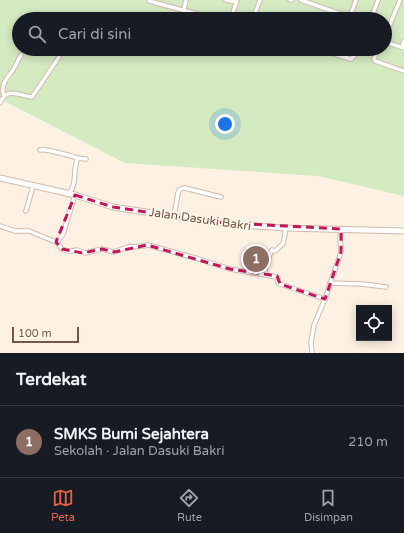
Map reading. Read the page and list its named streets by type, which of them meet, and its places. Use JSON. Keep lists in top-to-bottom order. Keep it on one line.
{"streets":{"main road":["Jalan Dasuki Bakri"]},"scale_bar":"100 m","page":{"search":"Cari di sini","pins":"1","scale":"100 m","heading":"Terdekat","list":[{"mark":"1","name":"SMKS Bumi Sejahtera","note":"Sekolah · Jalan Dasuki Bakri","value":"210 m"}],"nav":["Peta","Rute","Disimpan"]}}
